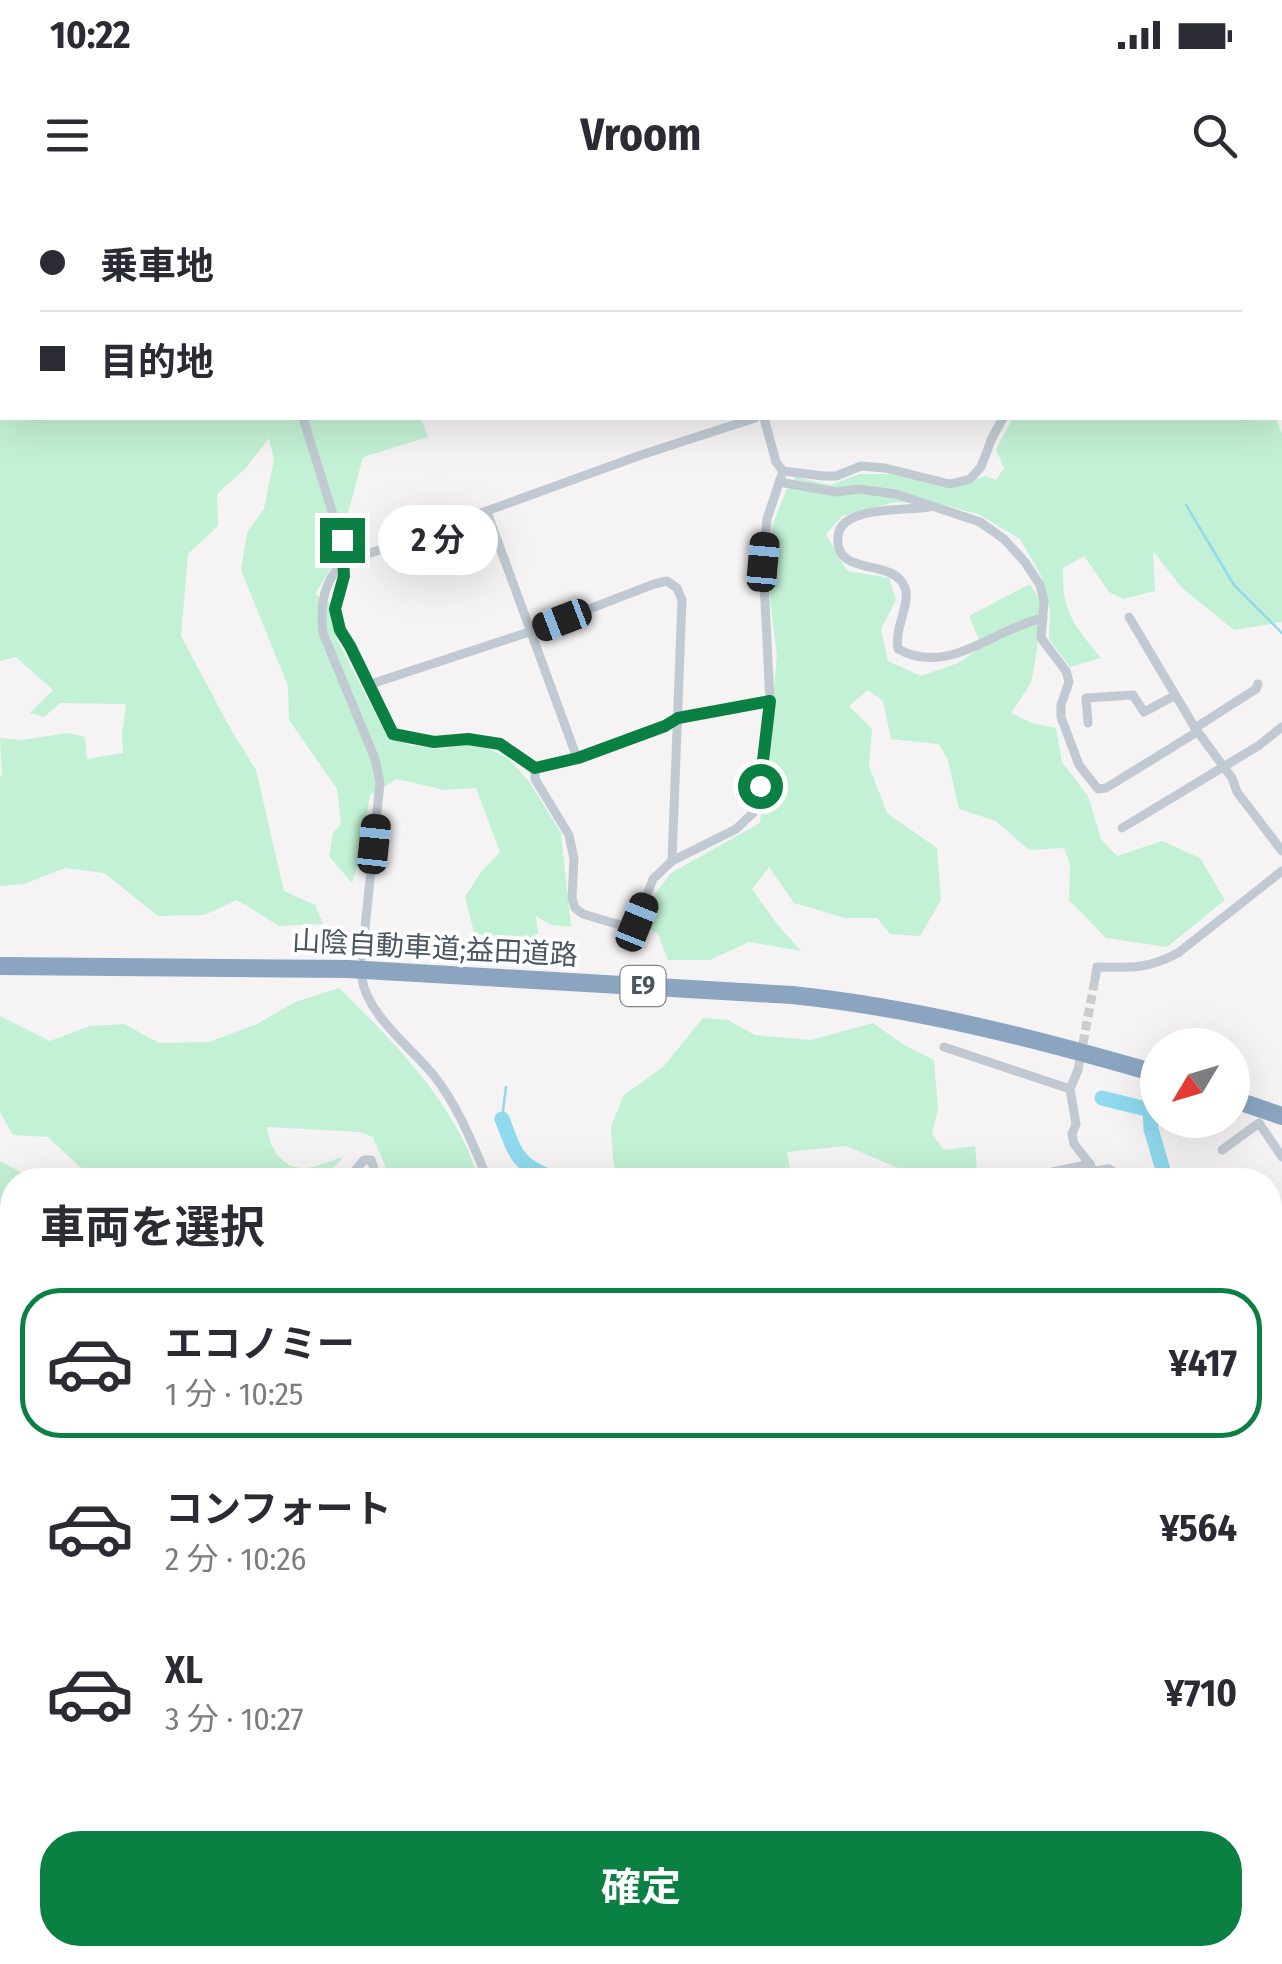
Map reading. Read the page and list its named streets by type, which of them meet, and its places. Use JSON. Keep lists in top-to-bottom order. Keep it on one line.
{"streets":{"highway":["山陰自動車道;益田道路","E9"]},"north":"bottom left","page":{"status":"10:22","header":"Vroom","banner":["乗車地","目的地"],"bubble":"2 分","heading":"車両を選択","list":[{"name":"エコノミー","note":"1 分 · 10:25","value":"¥417"},{"name":"コンフォート","note":"2 分 · 10:26","value":"¥564"},{"name":"XL","note":"3 分 · 10:27","value":"¥710"}],"buttons":"確定"}}
